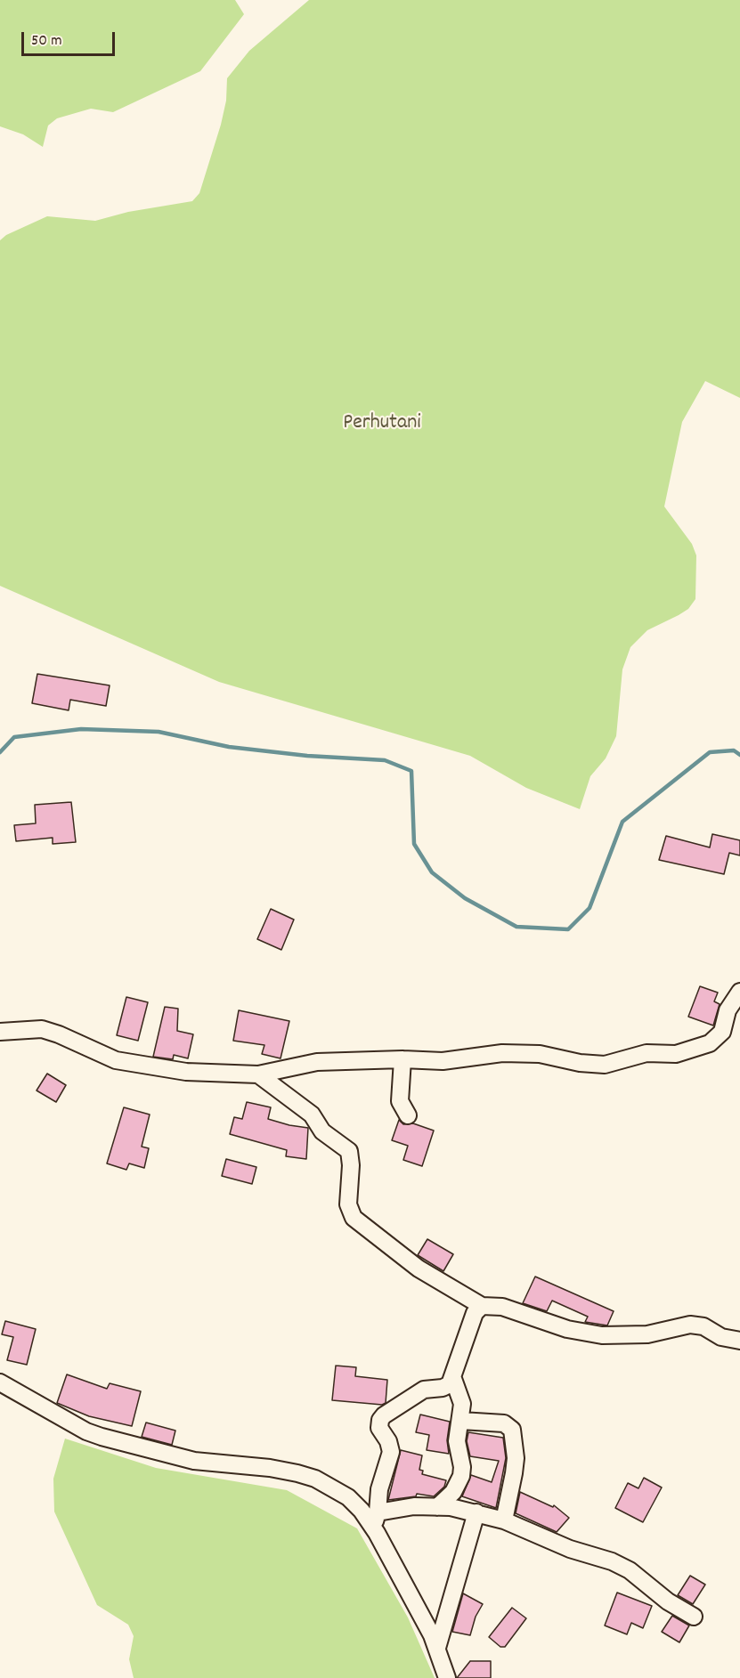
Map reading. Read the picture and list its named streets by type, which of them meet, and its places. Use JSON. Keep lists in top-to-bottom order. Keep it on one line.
{"parks":["Perhutani"],"scale_bar":"50 m"}
